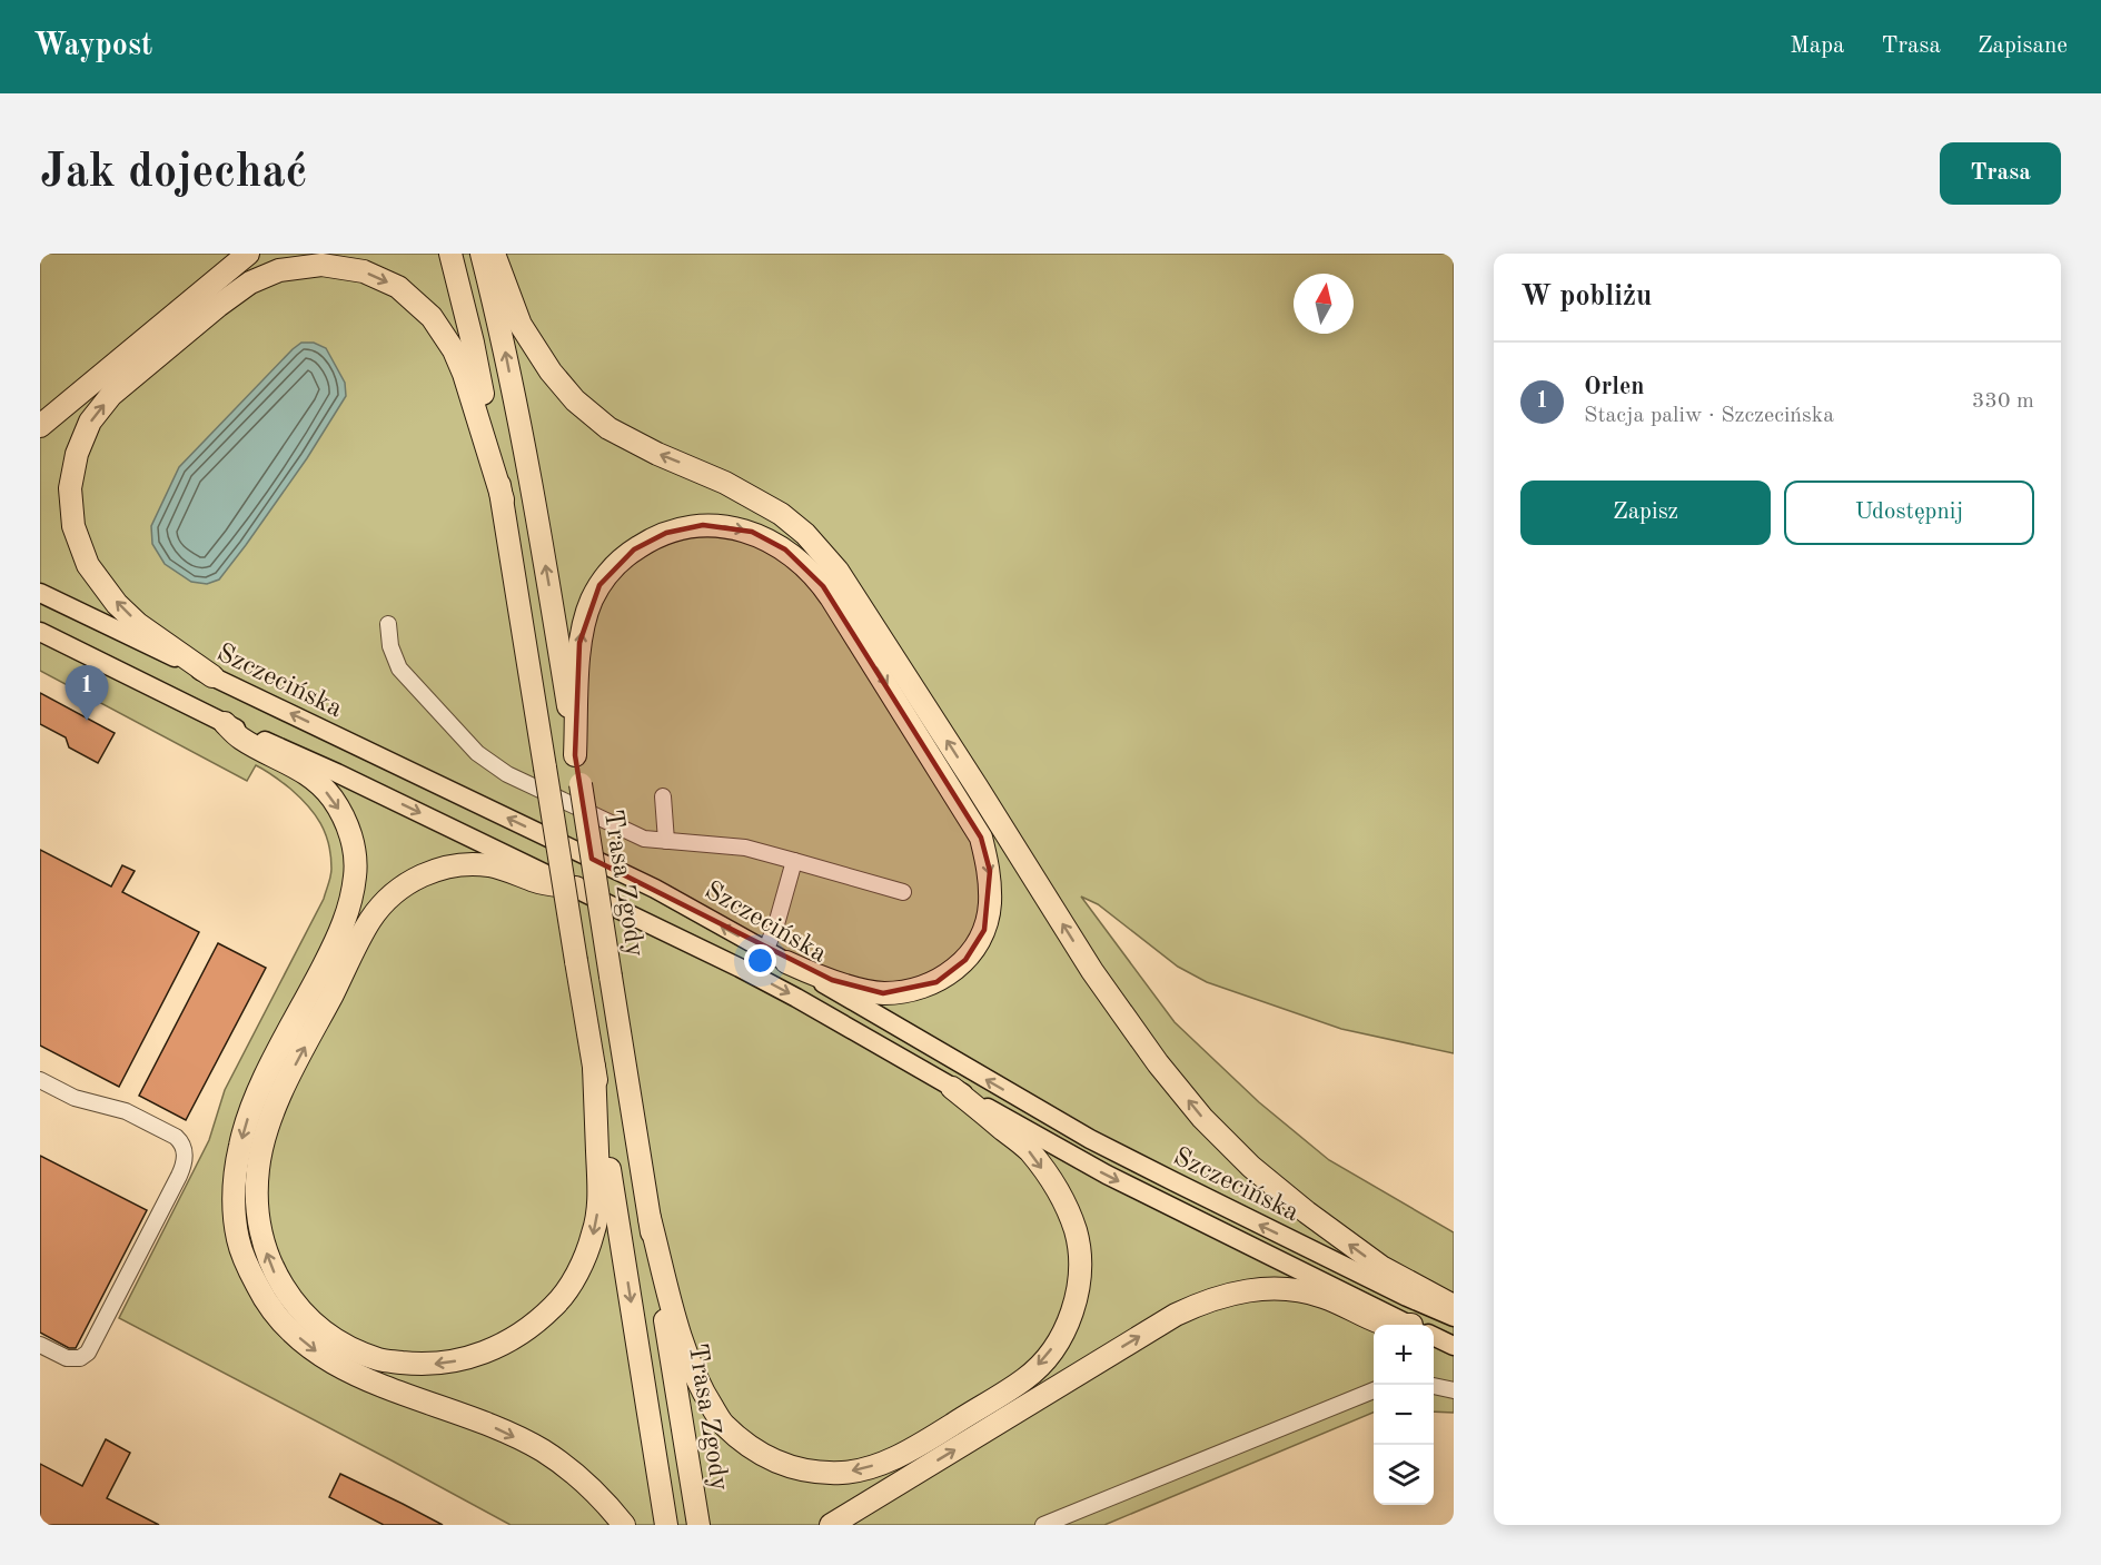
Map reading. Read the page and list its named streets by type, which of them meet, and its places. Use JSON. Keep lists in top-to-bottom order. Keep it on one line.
{"streets":{"highway":["Trasa Zgody"],"main road":["Szczecińska"]},"north":"top","page":{"header":"Waypost","nav":["Mapa","Trasa","Zapisane"],"buttons":["Trasa",["Zapisz","Udostępnij"]],"title":"Jak dojechać","heading":"W pobliżu","list":[{"mark":"1","name":"Orlen","note":"Stacja paliw · Szczecińska","value":"330 m"}],"pins":"1","map_buttons":["+","−"]}}
